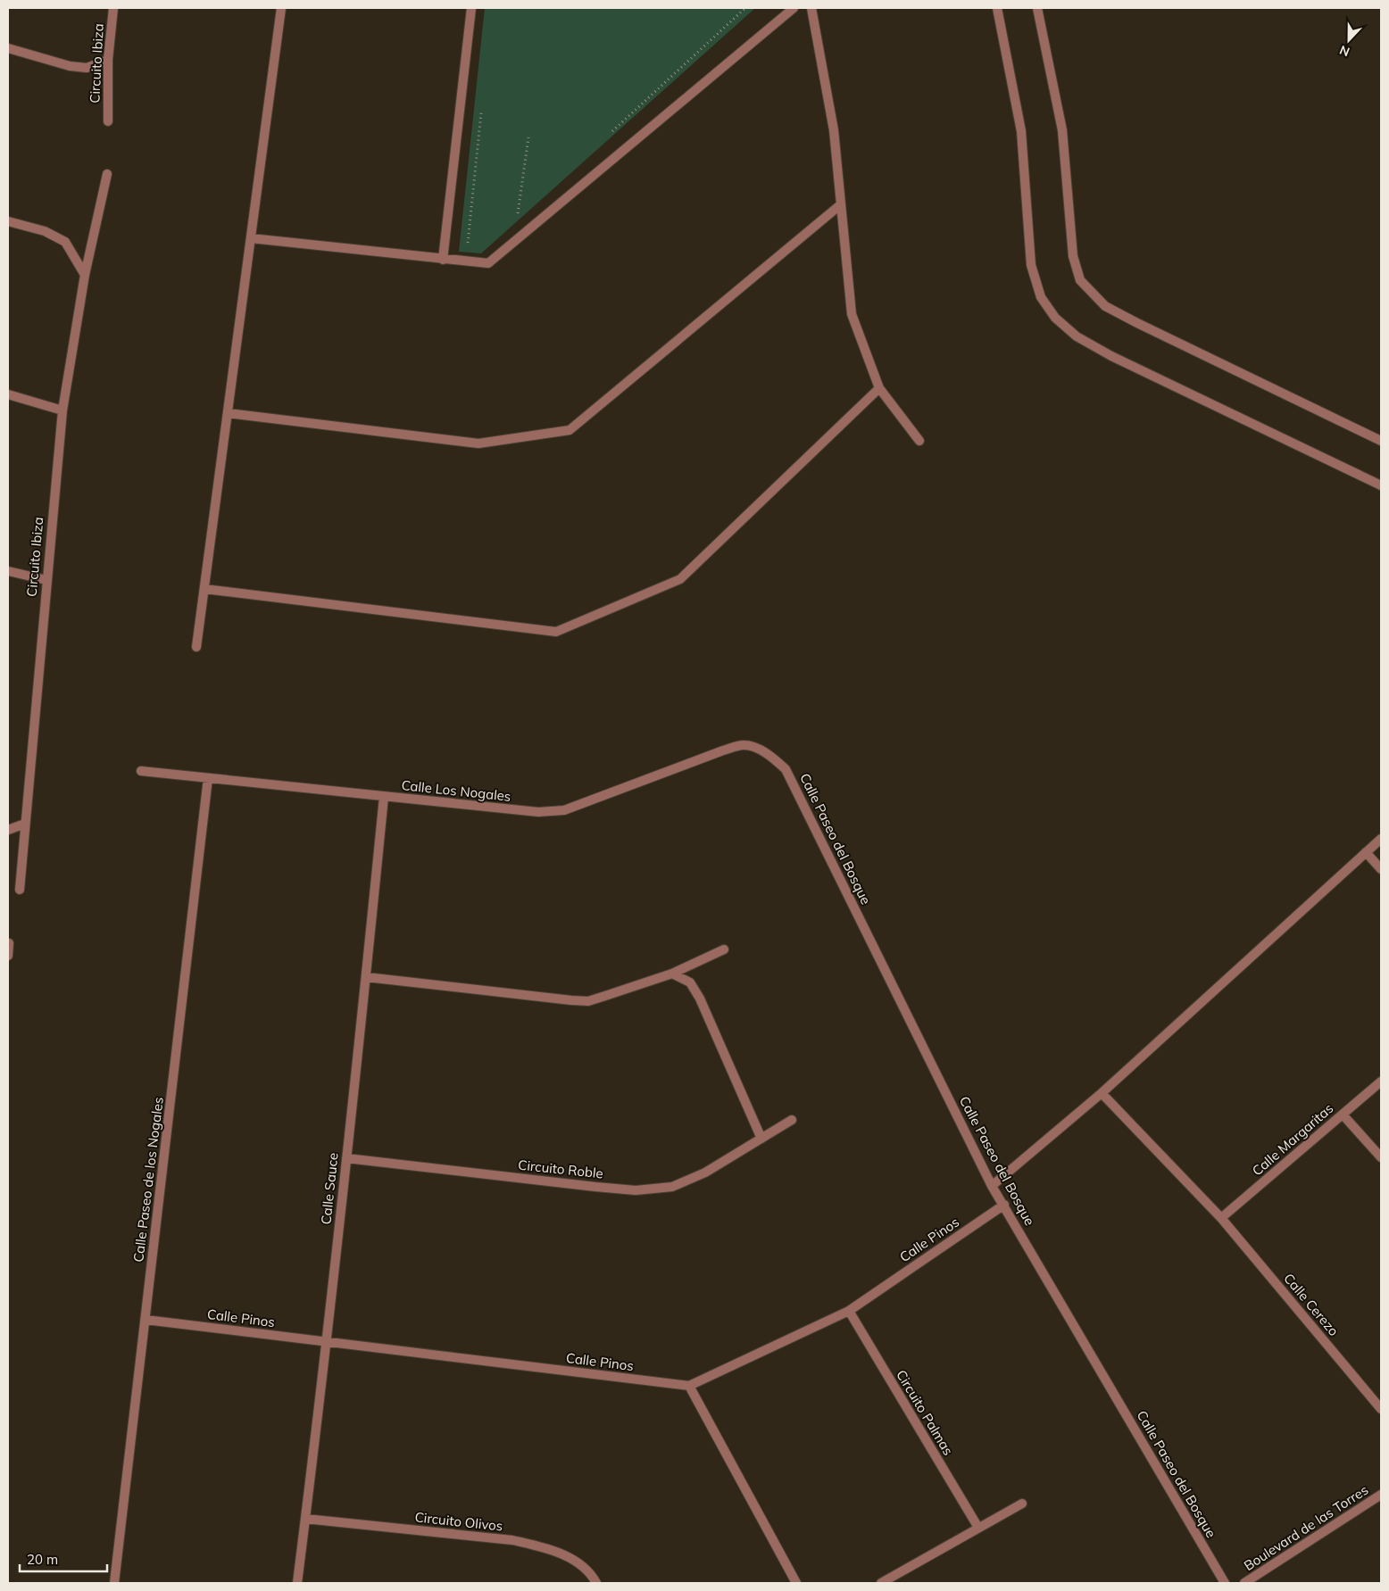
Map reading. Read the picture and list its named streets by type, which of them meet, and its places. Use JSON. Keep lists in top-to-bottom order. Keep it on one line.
{"streets":{"street":["Circuito Ibiza","Calle Los Nogales","Calle Paseo del Bosque","Calle Margaritas","Circuito Roble","Calle Paseo de los Nogales","Calle Sauce","Calle Pinos","Calle Cerezo","Circuito Palmas","Circuito Olivos","Boulevard de las Torres"]},"crossings":[["Calle Los Nogales","Calle Paseo del Bosque"],["Calle Los Nogales","Calle Paseo de los Nogales"],["Calle Los Nogales","Calle Sauce"],["Calle Paseo del Bosque","Calle Pinos"],["Calle Margaritas","Calle Cerezo"],["Circuito Roble","Calle Sauce"],["Calle Paseo de los Nogales","Calle Pinos"],["Calle Sauce","Calle Pinos"],["Calle Sauce","Circuito Olivos"],["Calle Pinos","Circuito Palmas"]],"scale_bar":"20 m","north":"bottom"}
